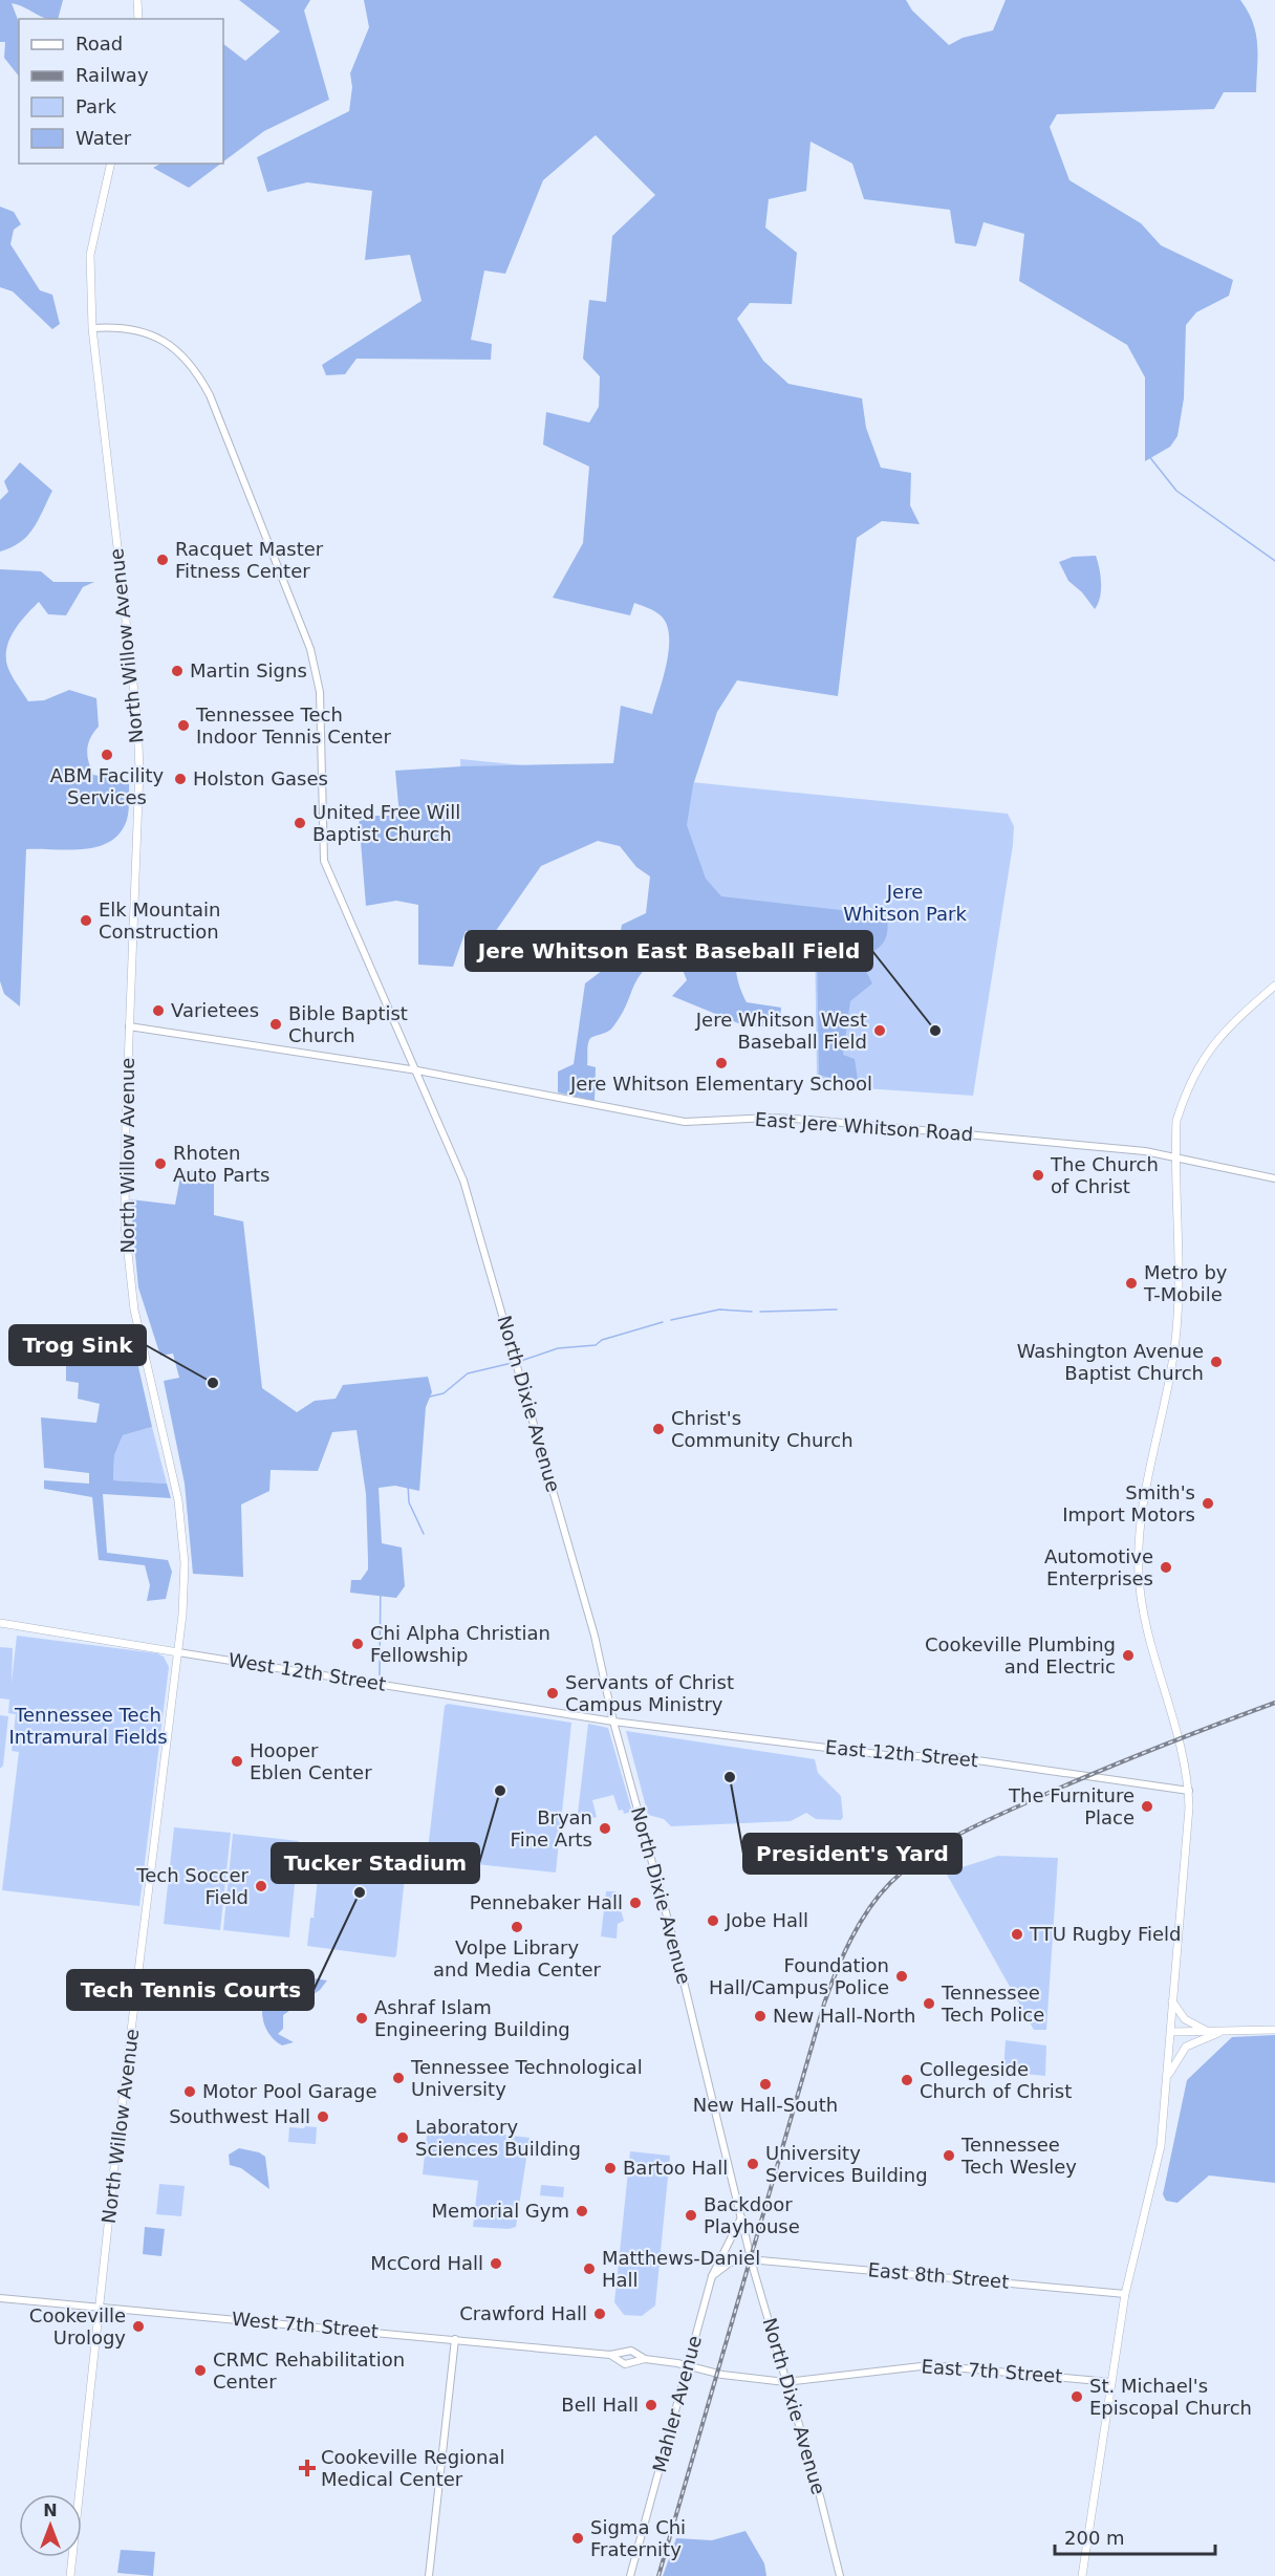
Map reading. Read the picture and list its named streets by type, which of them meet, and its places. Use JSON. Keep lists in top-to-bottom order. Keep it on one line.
{"streets":{"main road":["North Willow Avenue","West 12th Street"],"street":["East Jere Whitson Road","North Dixie Avenue","East 12th Street","East 8th Street","West 7th Street","East 7th Street","Mahler Avenue"]},"crossings":[["North Willow Avenue","East Jere Whitson Road"],["North Willow Avenue","North Dixie Avenue"],["North Willow Avenue","West 12th Street"],["North Willow Avenue","West 7th Street"],["East Jere Whitson Road","North Dixie Avenue"],["North Dixie Avenue","West 12th Street"],["North Dixie Avenue","East 12th Street"],["North Dixie Avenue","East 8th Street"],["North Dixie Avenue","East 7th Street"],["North Dixie Avenue","Mahler Avenue"],["West 12th Street","East 12th Street"],["West 7th Street","East 7th Street"],["West 7th Street","Mahler Avenue"],["East 7th Street","Mahler Avenue"]],"parks":["Jere Whitson Park","Tennessee Tech Intramural Fields"],"places":{"other":["Racquet Master Fitness Center","Martin Signs","Tennessee Tech Indoor Tennis Center","ABM Facility Services","Holston Gases","United Free Will Baptist Church","Elk Mountain Construction","Varietees","Bible Baptist Church","Jere Whitson West Baseball Field","Jere Whitson East Baseball Field","Jere Whitson Elementary School","Rhoten Auto Parts","The Church of Christ","Metro by T-Mobile","Washington Avenue Baptist Church","Trog Sink","Christ's Community Church","Smith's Import Motors","Automotive Enterprises","Chi Alpha Christian Fellowship","Cookeville Plumbing and Electric","Servants of Christ Campus Ministry","Hooper Eblen Center","President's Yard","Tucker Stadium","The Furniture Place","Bryan Fine Arts","Tech Soccer Field","Tech Tennis Courts","Pennebaker Hall","Jobe Hall","Volpe Library and Media Center","TTU Rugby Field","Foundation Hall/Campus Police","Tennessee Tech Police","New Hall-North","Ashraf Islam Engineering Building","Tennessee Technological University","Collegeside Church of Christ","New Hall-South","Motor Pool Garage","Southwest Hall","Laboratory Sciences Building","Tennessee Tech Wesley","University Services Building","Bartoo Hall","Memorial Gym","Backdoor Playhouse","McCord Hall","Matthews-Daniel Hall","Crawford Hall","Cookeville Urology","CRMC Rehabilitation Center","St. Michael's Episcopal Church","Bell Hall","Sigma Chi Fraternity"],"health":["Cookeville Regional Medical Center"]},"legend":["Road","Railway","Park","Water"],"scale_bar":"200 m","north":"top"}
